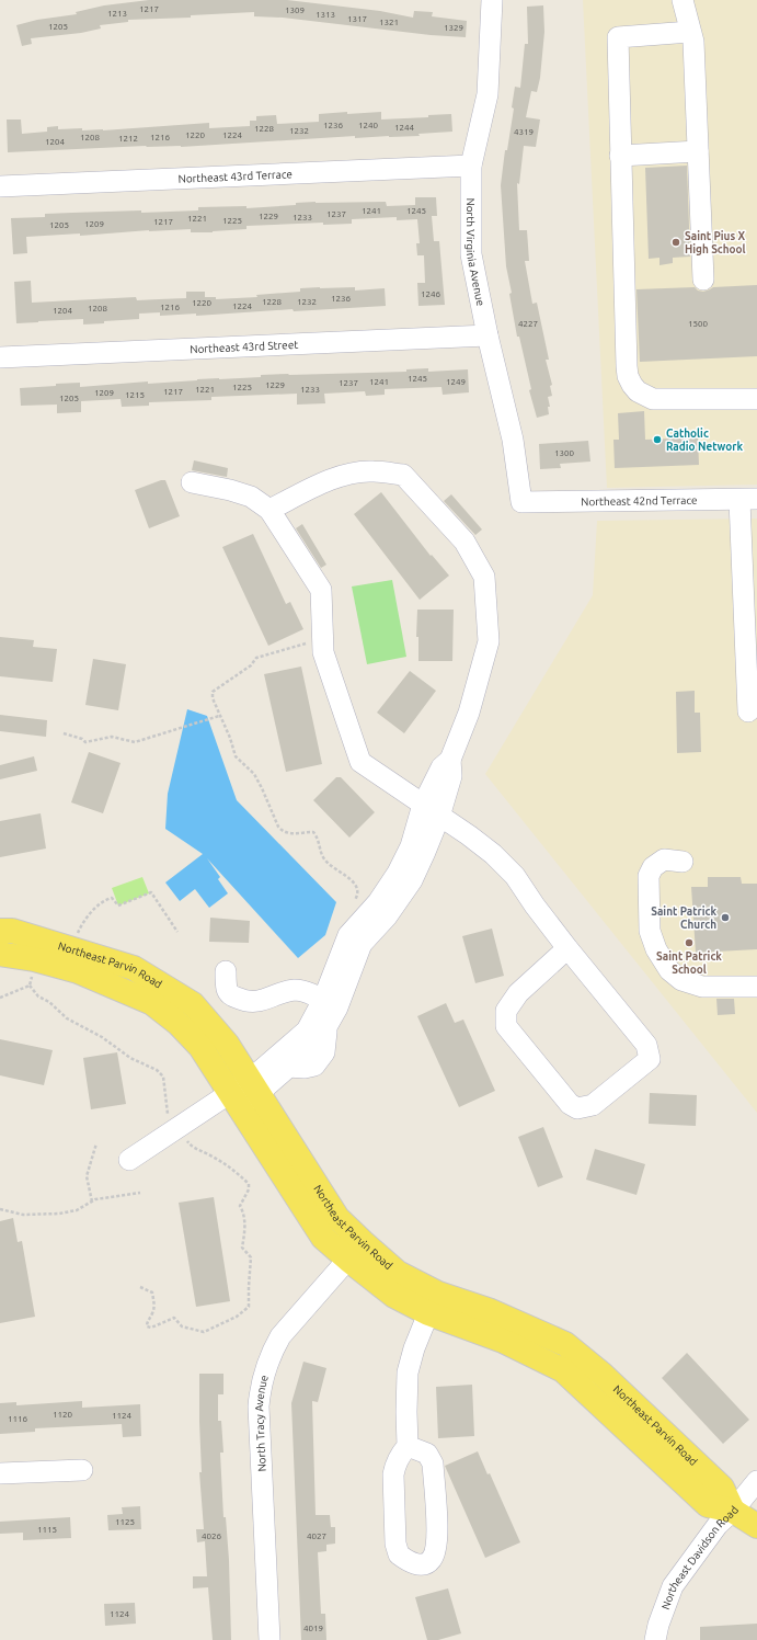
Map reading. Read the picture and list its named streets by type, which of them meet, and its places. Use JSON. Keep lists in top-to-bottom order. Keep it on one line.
{"streets":{"main road":["Northeast Parvin Road"],"street":["Northeast 43rd Terrace","North Virginia Avenue","Northeast 43rd Street","Northeast 42nd Terrace","North Tracy Avenue","Northeast Davidson Road"]},"crossings":[["Northeast 43rd Terrace","North Virginia Avenue"],["North Virginia Avenue","Northeast 43rd Street"],["North Virginia Avenue","Northeast 42nd Terrace"],["Northeast Parvin Road","North Tracy Avenue"],["Northeast Parvin Road","Northeast Davidson Road"]],"places":["Saint Pius X High School","Catholic Radio Network","Saint Patrick Church","Saint Patrick School"],"house_numbers":["1217","1309","1213","1313","1317","1321","1205","1329","1236","1240","1244","1228","1232","4319","1220","1224","1208","1216","1212","1204","1241","1245","1237","1229","1233","1221","1225","1217","1209","1205","1246","1236","1228","1232","1220","1224","1216","1208","1204","4227","1500","1245","1241","1249","1237","1229","1225","1221","1233","1217","1209","1215","1205","1300","1120","1124","1116","1125","1115","4026","4027","1124","4019"]}
